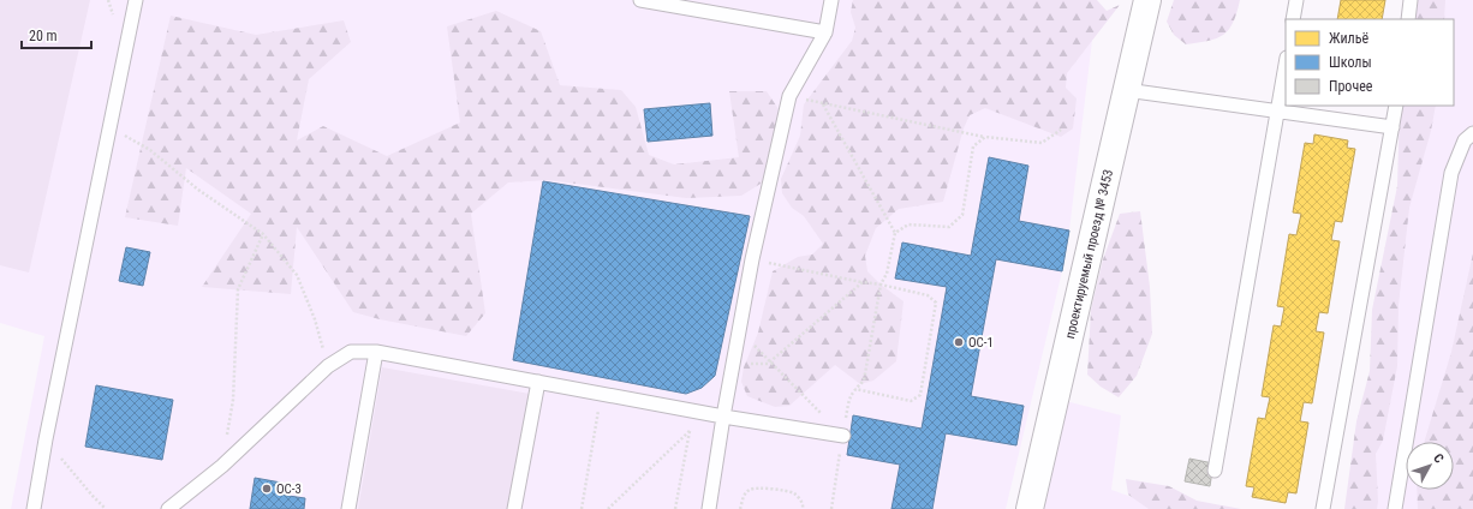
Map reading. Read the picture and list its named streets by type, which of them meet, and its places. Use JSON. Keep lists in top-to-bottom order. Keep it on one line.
{"streets":{"street":["проектируемый проезд № 3453"]},"places":["ОС-1","ОС-3"],"legend":["Жильё","Школы","Прочее"],"scale_bar":"20 m","north":"top right"}
